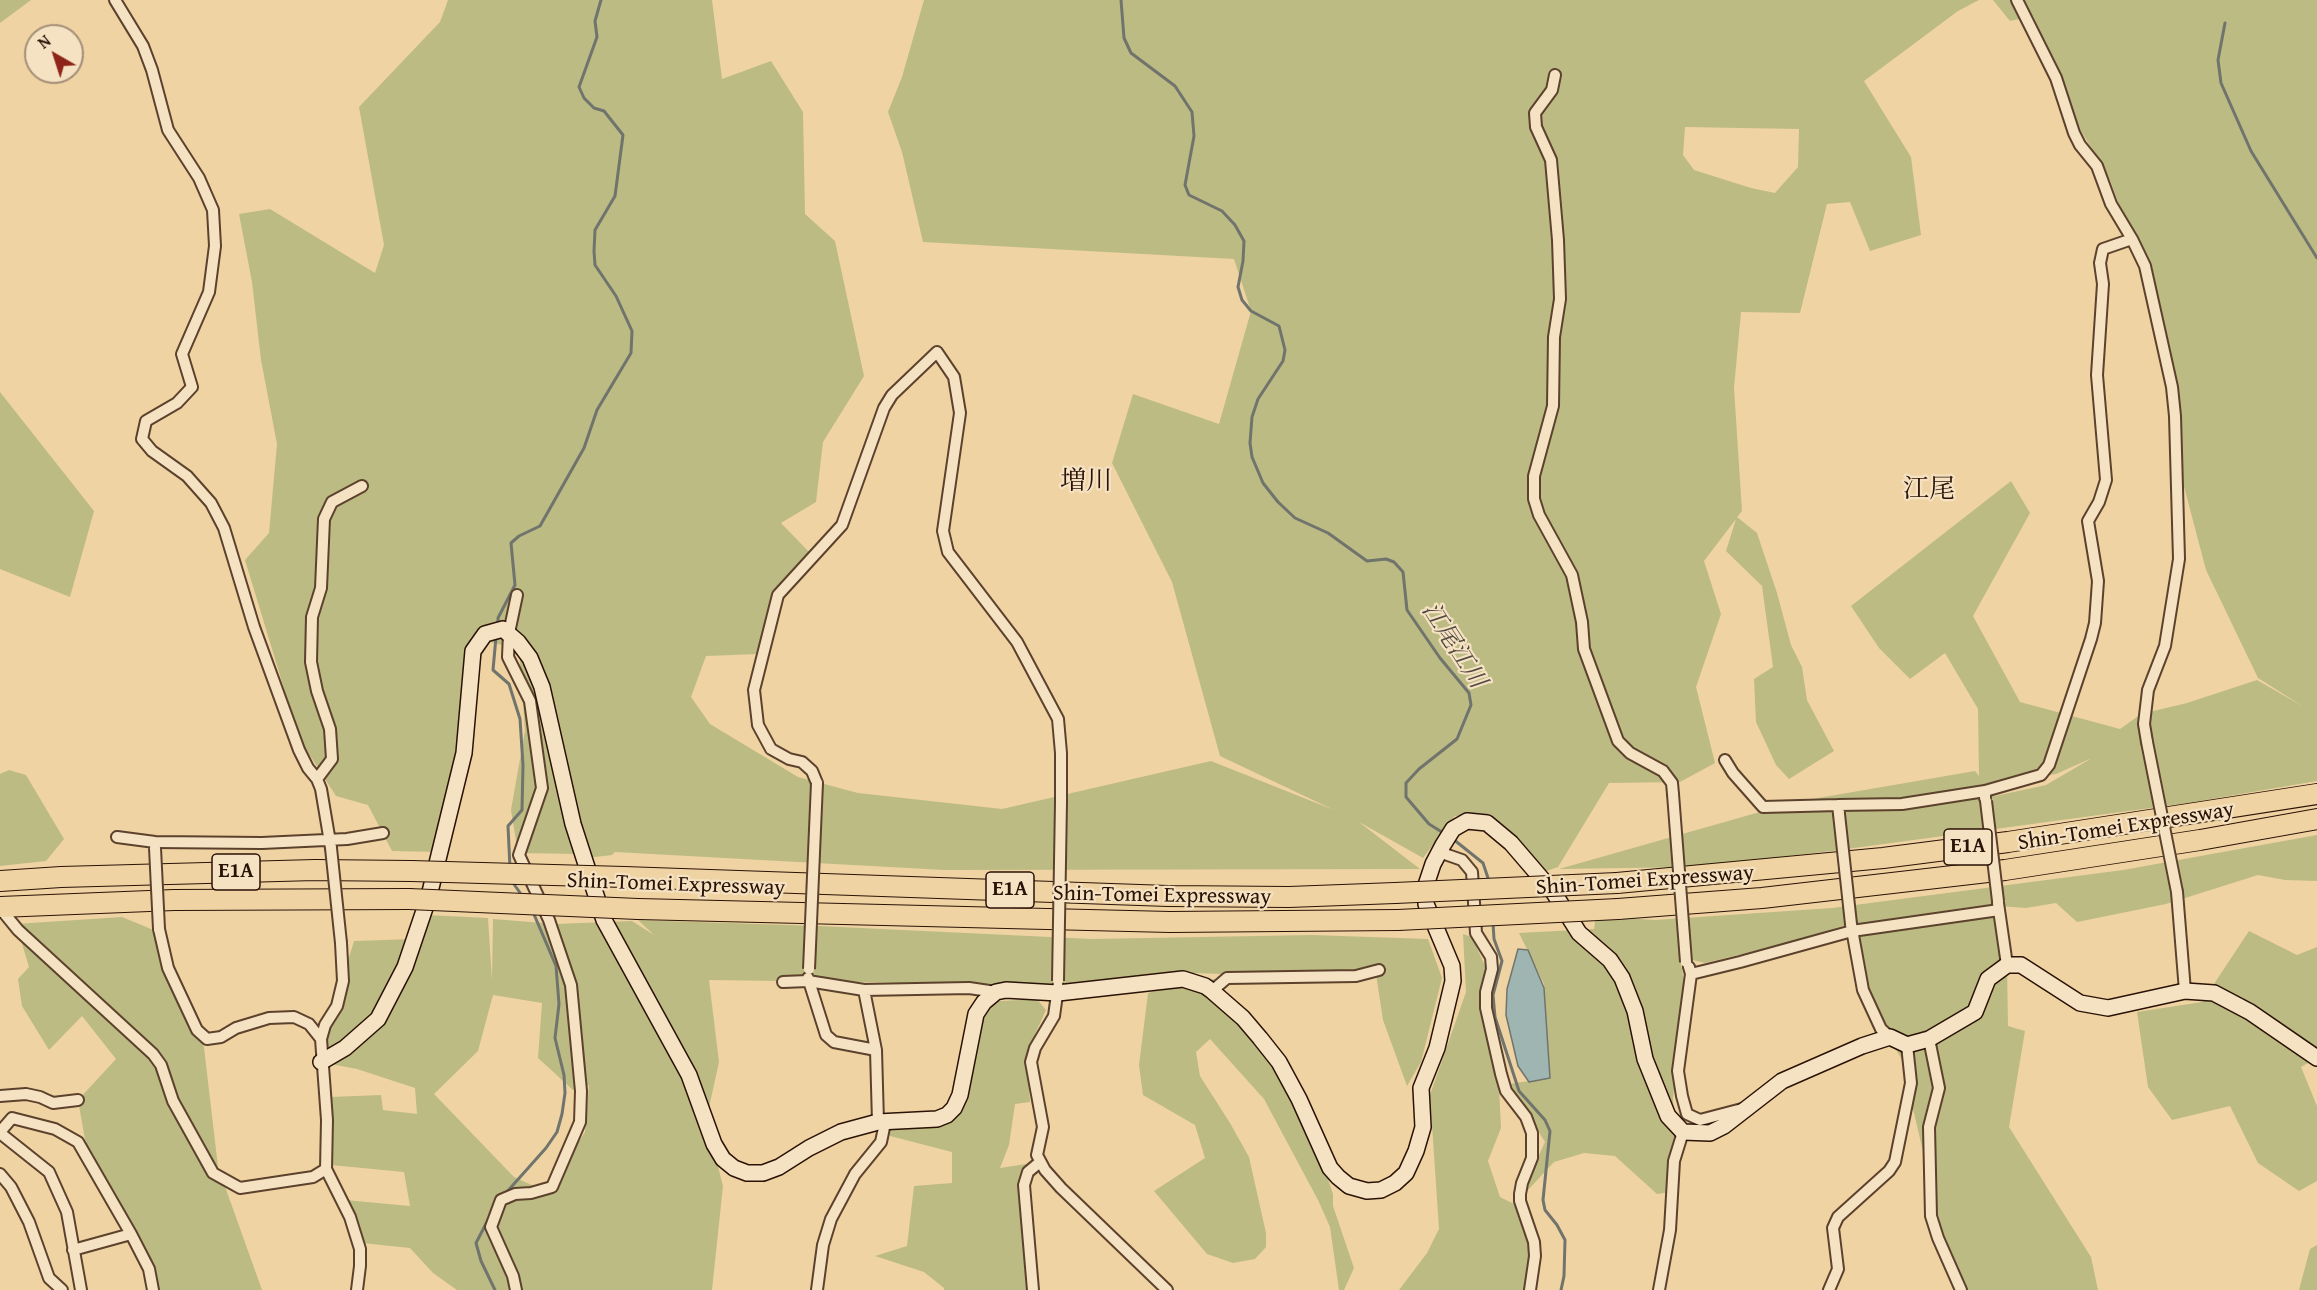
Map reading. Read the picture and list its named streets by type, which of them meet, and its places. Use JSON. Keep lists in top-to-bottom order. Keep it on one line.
{"streets":{"highway":["Shin-Tomei Expressway","E1A"]},"districts":["増川","江尾"],"water":["江尾江川"],"north":"top left"}
